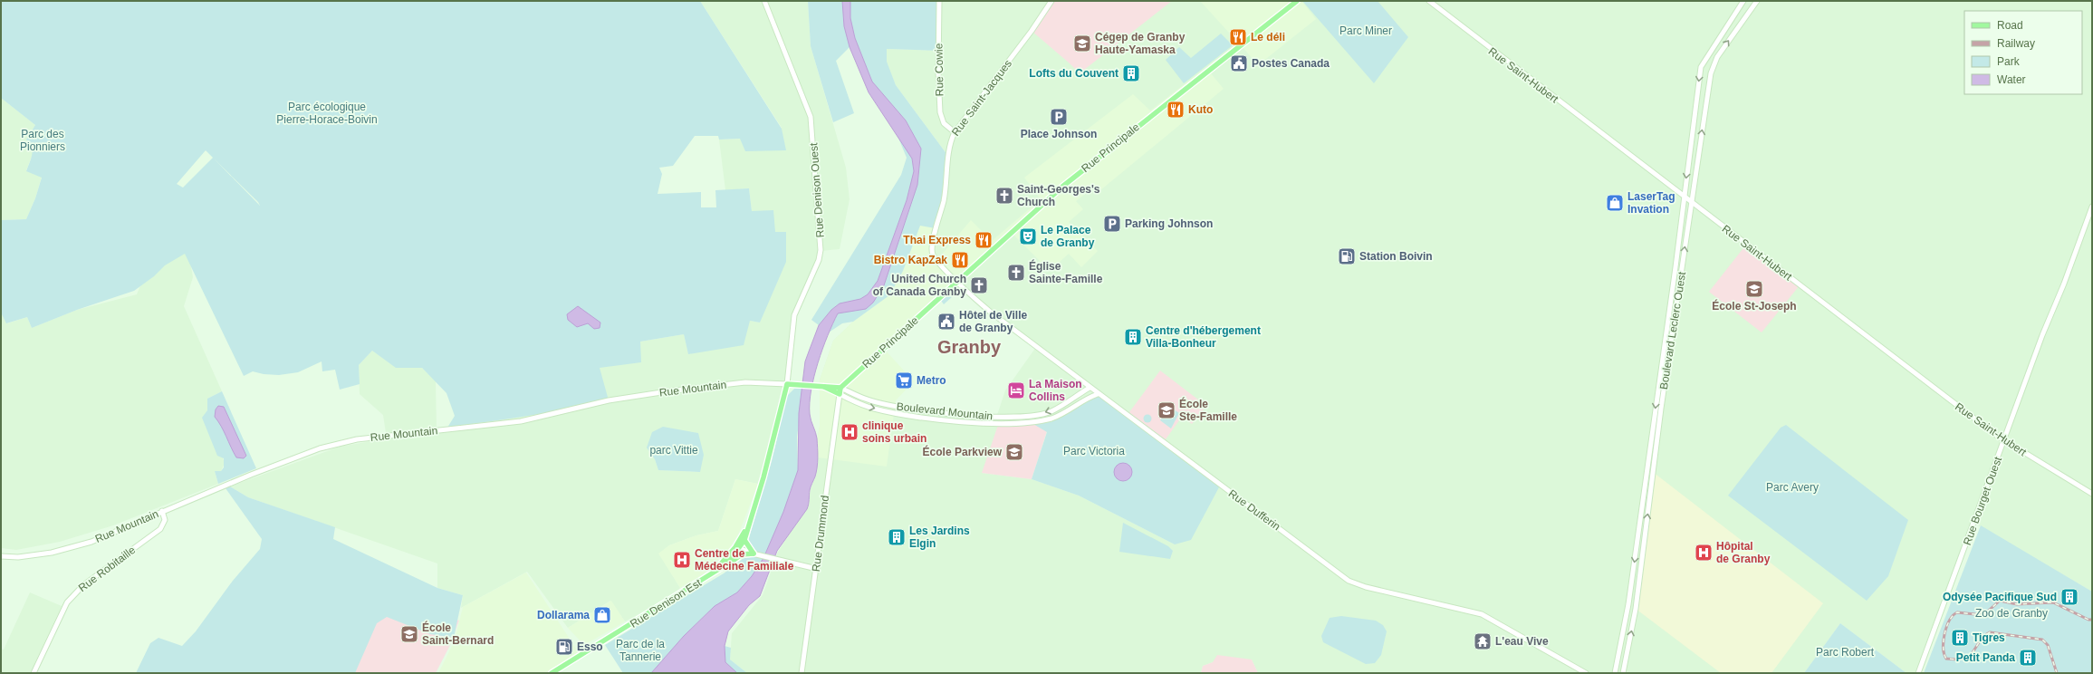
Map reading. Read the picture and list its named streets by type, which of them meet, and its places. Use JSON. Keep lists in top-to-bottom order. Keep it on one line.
{"streets":{"main road":["Rue Principale","Rue Mountain","Rue Denison Est"],"street":["Rue Cowie","Rue Saint-Hubert","Rue Saint-Jacques","Rue Denison Ouest","Boulevard Leclerc Ouest","Boulevard Mountain","Rue Bourget Ouest","Rue Dufferin","Rue Drummond","Rue Robitaille"]},"crossings":[["Rue Cowie","Rue Saint-Jacques"],["Rue Saint-Hubert","Boulevard Leclerc Ouest"],["Rue Saint-Hubert","Rue Bourget Ouest"],["Rue Saint-Jacques","Rue Principale"],["Rue Saint-Jacques","Rue Dufferin"],["Rue Principale","Rue Mountain"],["Rue Principale","Boulevard Mountain"],["Rue Principale","Rue Dufferin"],["Rue Denison Ouest","Rue Mountain"],["Rue Denison Ouest","Rue Denison Est"],["Rue Mountain","Boulevard Mountain"],["Rue Mountain","Rue Drummond"],["Rue Mountain","Rue Robitaille"],["Rue Mountain","Rue Denison Est"],["Boulevard Mountain","Rue Dufferin"],["Boulevard Mountain","Rue Drummond"]],"districts":["Granby"],"parks":["Parc Miner","Parc écologique Pierre-Horace-Boivin","Parc des Pionniers","parc Vittie","Parc Victoria","Parc Avery","Zoo de Granby","Parc de la Tannerie","Parc Robert"],"places":{"restaurant":["Le déli","Kuto","Thai Express","Bistro KapZak"],"school or university":["Cégep de Granby Haute-Yamaska","École St-Joseph","École Ste-Famille","École Parkview","École Saint-Bernard"],"public building":["Postes Canada","Hôtel de Ville de Granby"],"building":["Lofts du Couvent","Centre d'hébergement Villa-Bonheur","Les Jardins Elgin","Odysée Pacifique Sud","Tigres","Petit Panda"],"parking":["Place Johnson","Parking Johnson"],"church":["Saint-Georges's Church","Église Sainte-Famille","United Church of Canada Granby"],"shop":["LaserTag Invation","Dollarama"],"theatre":["Le Palace de Granby"],"fuel station":["Station Boivin","Esso"],"supermarket":["Metro"],"hotel":["La Maison Collins"],"hospital":["clinique soins urbain","Hôpital de Granby","Centre de Médecine Familiale"],"temple":["L'eau Vive"]},"legend":["Road","Railway","Park","Water"]}
